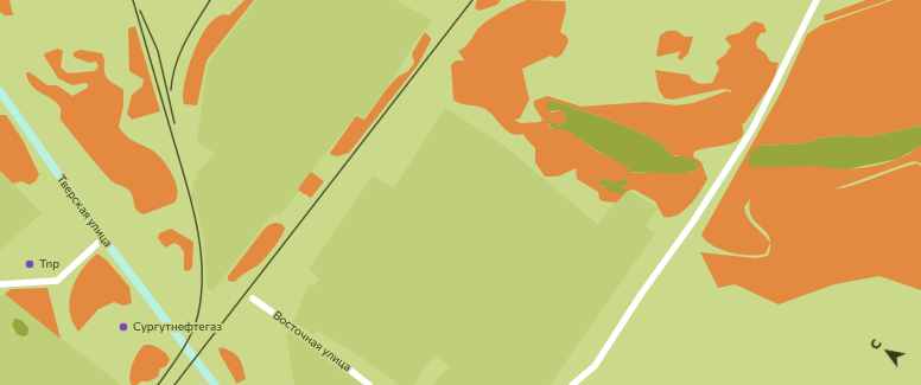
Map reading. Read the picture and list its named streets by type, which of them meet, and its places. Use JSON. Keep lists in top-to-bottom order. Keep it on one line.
{"streets":{"main road":["Тверская улица"],"street":["Восточная улица"]},"places":["Tnp","Сургутнефтегаз"],"north":"top left"}
